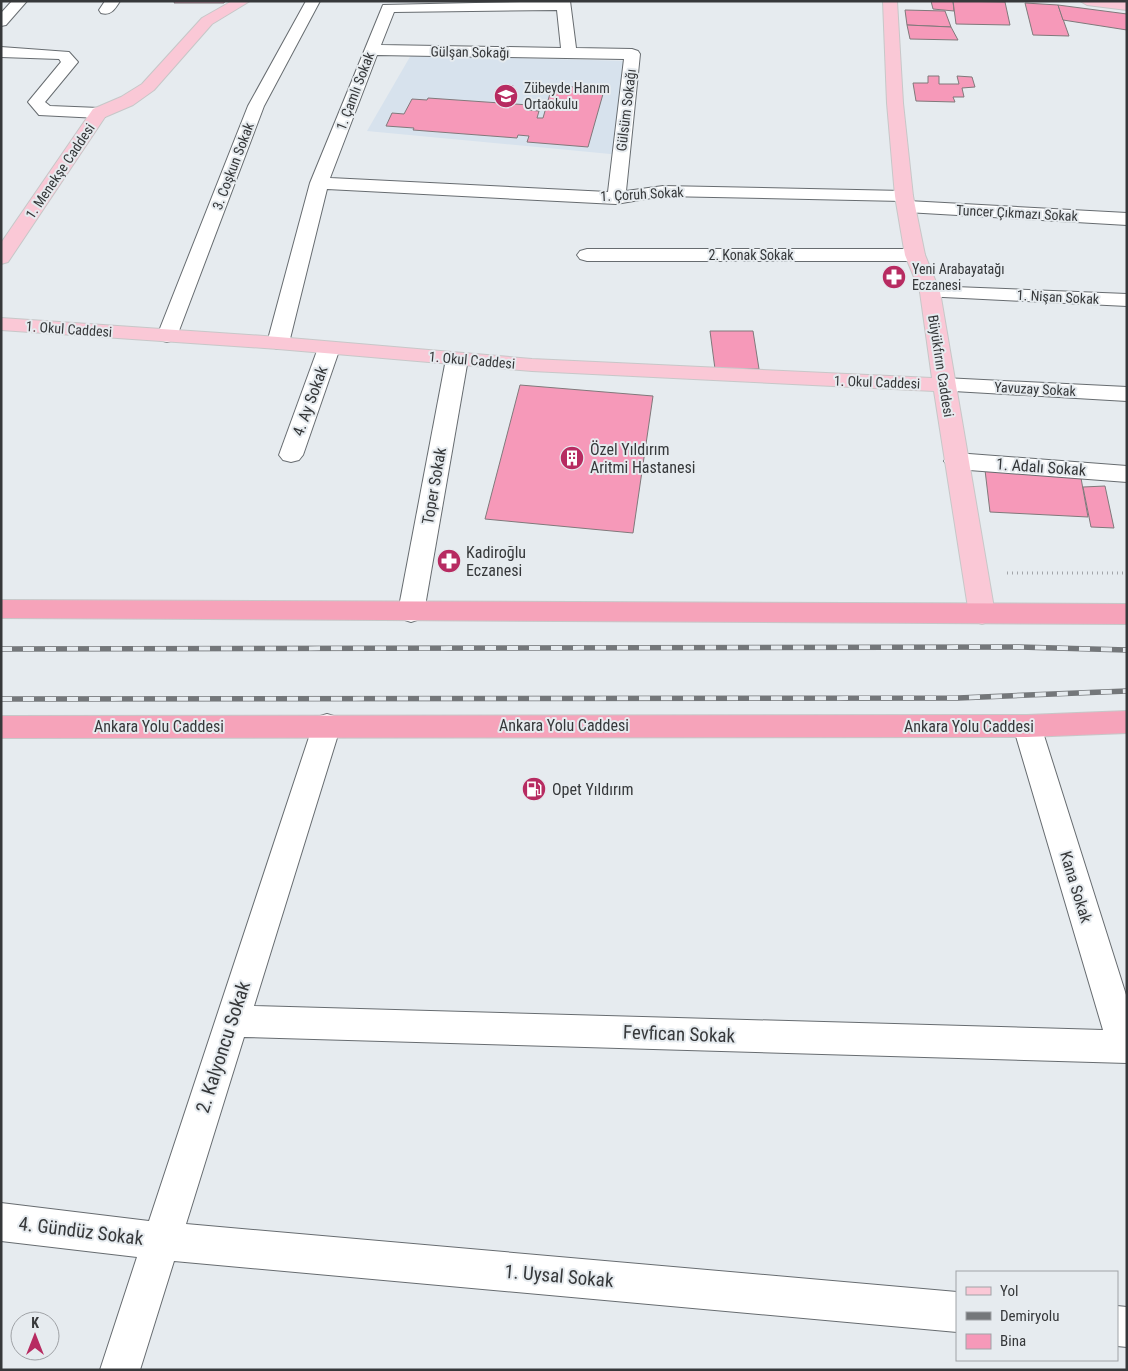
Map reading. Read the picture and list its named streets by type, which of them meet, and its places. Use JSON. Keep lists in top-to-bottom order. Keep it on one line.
{"streets":{"highway":["Ankara Yolu Caddesi"],"main road":["1. Menekşe Caddesi","1. Okul Caddesi","Büyükfırın Caddesi"],"street":["Gülşan Sokağı","1. Çamlı Sokak","Gülsüm Sokağı","3. Coşkun Sokak","1. Çoruh Sokak","Tuncer Çıkmazı Sokak","2. Konak Sokak","1. Nişan Sokak","Yavuzay Sokak","4. Ay Sokak","1. Adalı Sokak","Toper Sokak","Kana Sokak","Fevfican Sokak","2. Kalyoncu Sokak","4. Gündüz Sokak","1. Uysal Sokak"]},"crossings":[["Gülşan Sokağı","1. Çamlı Sokak"],["Gülşan Sokağı","Gülsüm Sokağı"],["1. Çamlı Sokak","1. Çoruh Sokak"],["1. Çamlı Sokak","1. Okul Caddesi"],["Gülsüm Sokağı","1. Çoruh Sokak"],["3. Coşkun Sokak","1. Okul Caddesi"],["1. Çoruh Sokak","Tuncer Çıkmazı Sokak"],["1. Çoruh Sokak","Büyükfırın Caddesi"],["Tuncer Çıkmazı Sokak","Büyükfırın Caddesi"],["2. Konak Sokak","Büyükfırın Caddesi"],["1. Nişan Sokak","Büyükfırın Caddesi"],["1. Okul Caddesi","Büyükfırın Caddesi"],["1. Okul Caddesi","Yavuzay Sokak"],["1. Okul Caddesi","4. Ay Sokak"],["1. Okul Caddesi","Toper Sokak"],["Büyükfırın Caddesi","Yavuzay Sokak"],["Büyükfırın Caddesi","1. Adalı Sokak"],["Ankara Yolu Caddesi","Kana Sokak"],["Ankara Yolu Caddesi","2. Kalyoncu Sokak"],["Kana Sokak","Fevfican Sokak"],["Fevfican Sokak","2. Kalyoncu Sokak"],["2. Kalyoncu Sokak","4. Gündüz Sokak"],["2. Kalyoncu Sokak","1. Uysal Sokak"],["4. Gündüz Sokak","1. Uysal Sokak"]],"places":{"school or university":["Zübeyde Hanım Ortaokulu"],"pharmacy":["Yeni Arabayatağı Eczanesi","Kadiroğlu Eczanesi"],"building":["Özel Yıldırım Aritmi Hastanesi"],"fuel station":["Opet Yıldırım"]},"legend":["Yol","Demiryolu","Bina"],"north":"top"}
